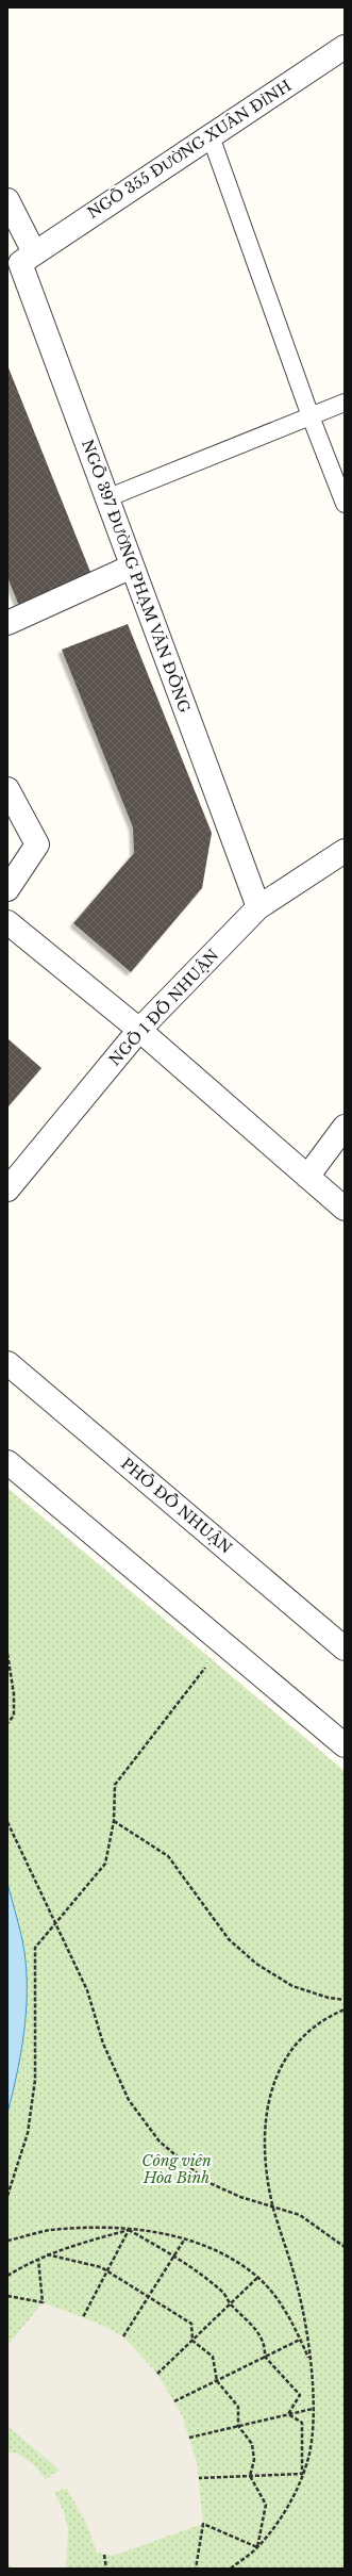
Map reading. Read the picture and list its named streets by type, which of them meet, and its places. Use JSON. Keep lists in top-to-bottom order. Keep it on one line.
{"streets":{"street":["NGÕ 355 ĐƯỜNG XUÂN ĐỈNH","NGÕ 397 ĐƯỜNG PHẠM VĂN ĐỒNG","NGÕ 1 ĐỖ NHUẬN","PHỐ ĐỖ NHUẬN"]},"crossings":[["NGÕ 355 ĐƯỜNG XUÂN ĐỈNH","NGÕ 397 ĐƯỜNG PHẠM VĂN ĐỒNG"],["NGÕ 397 ĐƯỜNG PHẠM VĂN ĐỒNG","NGÕ 1 ĐỖ NHUẬN"]],"parks":["Công viên Hòa Bình"]}
